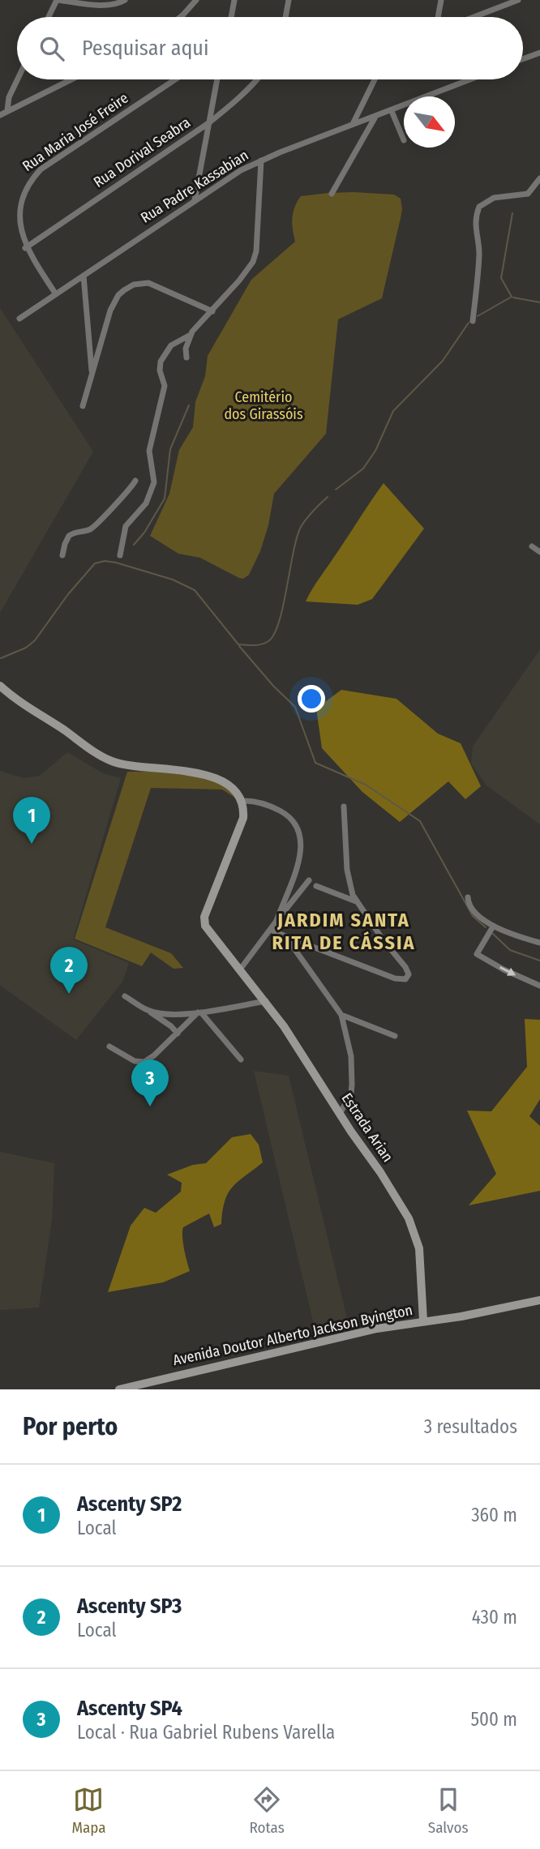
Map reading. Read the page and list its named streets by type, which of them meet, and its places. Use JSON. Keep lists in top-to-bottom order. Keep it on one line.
{"streets":{"street":["Rua Maria José Freire","Rua Dorival Seabra","Rua Padre Kassabian","Estrada Arian","Avenida Doutor Alberto Jackson Byington"]},"crossings":[["Rua Maria José Freire","Rua Dorival Seabra"],["Rua Maria José Freire","Rua Padre Kassabian"],["Estrada Arian","Avenida Doutor Alberto Jackson Byington"]],"districts":["JARDIM SANTA RITA DE CÁSSIA"],"parks":["Cemitério dos Girassóis"],"north":"bottom right","page":{"search":"Pesquisar aqui","pins":["1","2","3"],"heading":["Por perto","3 resultados"],"list":[{"mark":"1","name":"Ascenty SP2","note":"Local","value":"360 m"},{"mark":"2","name":"Ascenty SP3","note":"Local","value":"430 m"},{"mark":"3","name":"Ascenty SP4","note":"Local · Rua Gabriel Rubens Varella","value":"500 m"}],"nav":["Mapa","Rotas","Salvos"]}}
